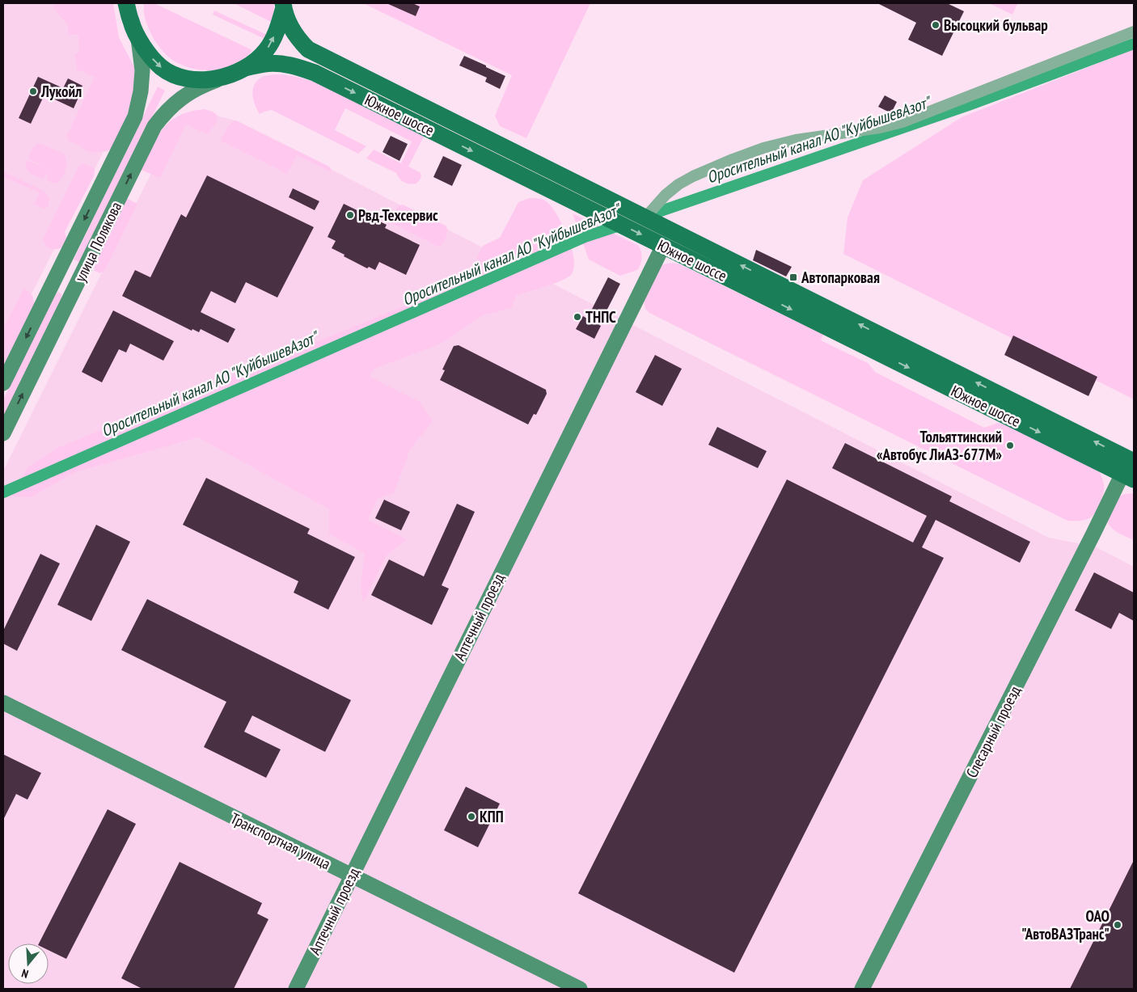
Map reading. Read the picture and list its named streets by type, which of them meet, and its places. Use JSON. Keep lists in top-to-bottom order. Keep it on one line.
{"streets":{"main road":["Южное шоссе"],"street":["улица Полякова","Аптечный проезд","Слесарный проезд","Транспортная улица"]},"crossings":[["Южное шоссе","улица Полякова"],["Южное шоссе","Аптечный проезд"],["Южное шоссе","Слесарный проезд"],["Аптечный проезд","Транспортная улица"]],"water":["Оросительный канал АО \"КуйбышевАзот\""],"places":{"other":["Высоцкий бульвар","Лукойл","Рвд-Техсервис","ТНПС","Тольяттинский «Автобус ЛиАЗ-677М»","КПП","ОАО \"АвтоВАЗТранс\""],"transit":["Автопарковая"]},"north":"bottom"}
